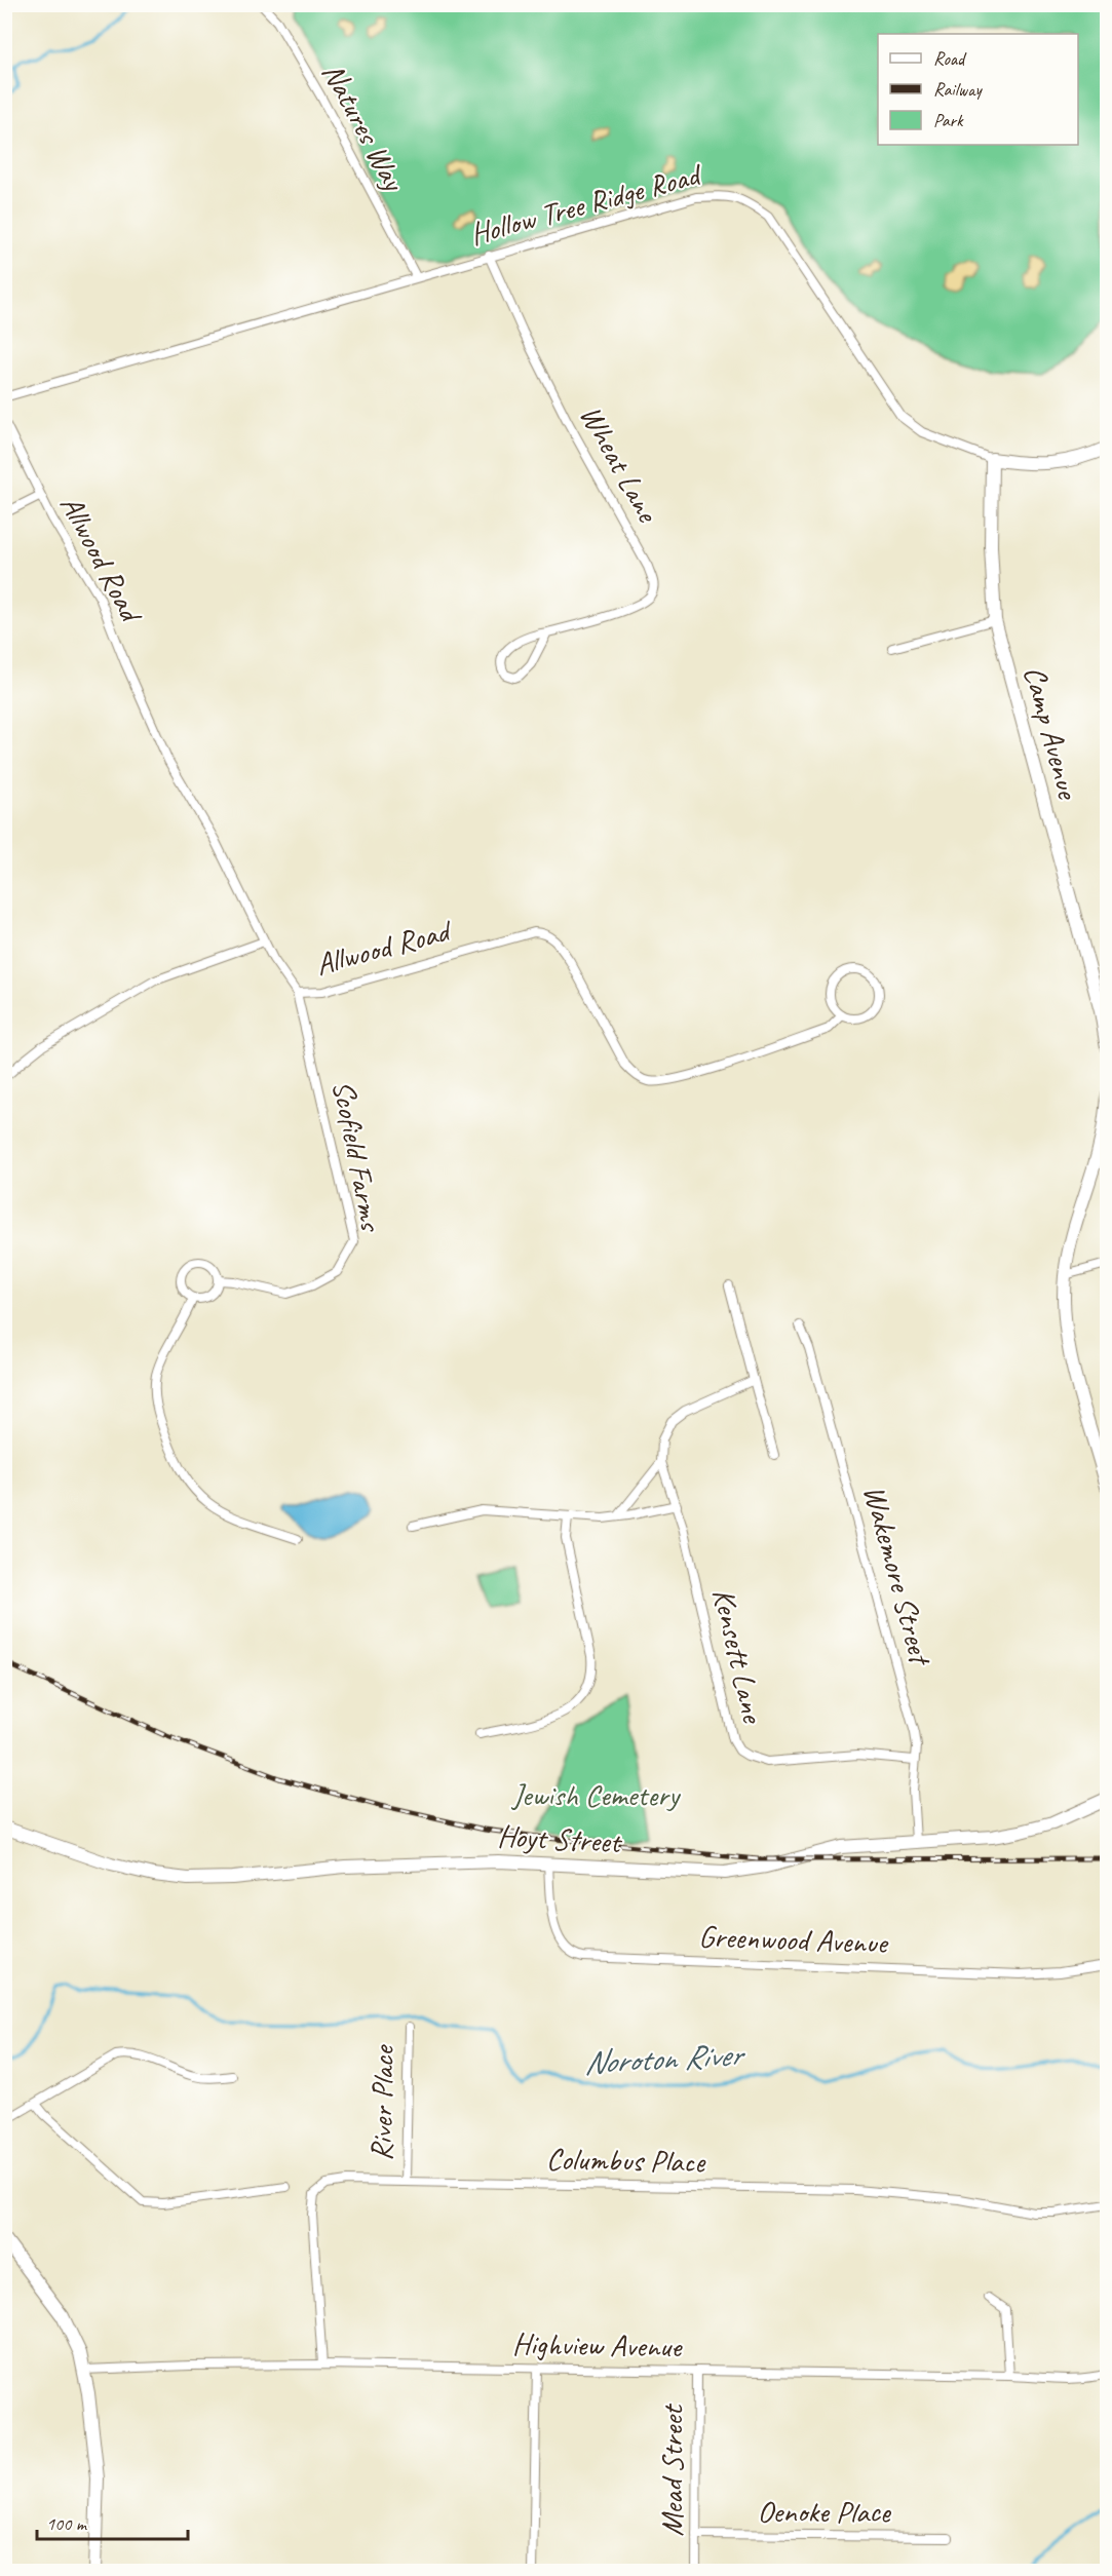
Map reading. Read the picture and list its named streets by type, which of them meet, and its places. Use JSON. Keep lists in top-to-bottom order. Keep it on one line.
{"streets":{"street":["Natures Way","Hollow Tree Ridge Road","Wheat Lane","Allwood Road","Camp Avenue","Scofield Farms","Wakemore Street","Kensett Lane","Hoyt Street","Greenwood Avenue","River Place","Columbus Place","Highview Avenue","Mead Street","Oenoke Place"]},"crossings":[["Natures Way","Hollow Tree Ridge Road"],["Hollow Tree Ridge Road","Wheat Lane"],["Hollow Tree Ridge Road","Camp Avenue"],["Allwood Road","Scofield Farms"],["Wakemore Street","Kensett Lane"],["Wakemore Street","Hoyt Street"],["Hoyt Street","Greenwood Avenue"],["River Place","Columbus Place"],["Columbus Place","Highview Avenue"],["Highview Avenue","Mead Street"],["Mead Street","Oenoke Place"]],"water":["Noroton River"],"parks":["Jewish Cemetery"],"legend":["Road","Railway","Park"],"scale_bar":"100 m"}
